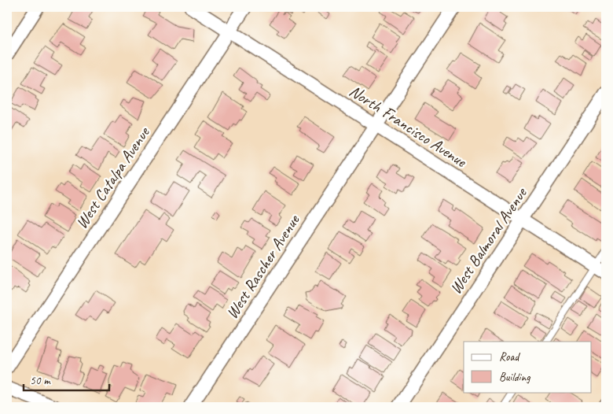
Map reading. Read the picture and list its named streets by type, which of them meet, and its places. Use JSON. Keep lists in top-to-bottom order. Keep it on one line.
{"streets":{"street":["North Francisco Avenue","West Catalpa Avenue","West Balmoral Avenue","West Rascher Avenue"]},"crossings":[["North Francisco Avenue","West Catalpa Avenue"],["North Francisco Avenue","West Balmoral Avenue"],["North Francisco Avenue","West Rascher Avenue"]],"legend":["Road","Building"],"scale_bar":"50 m"}
